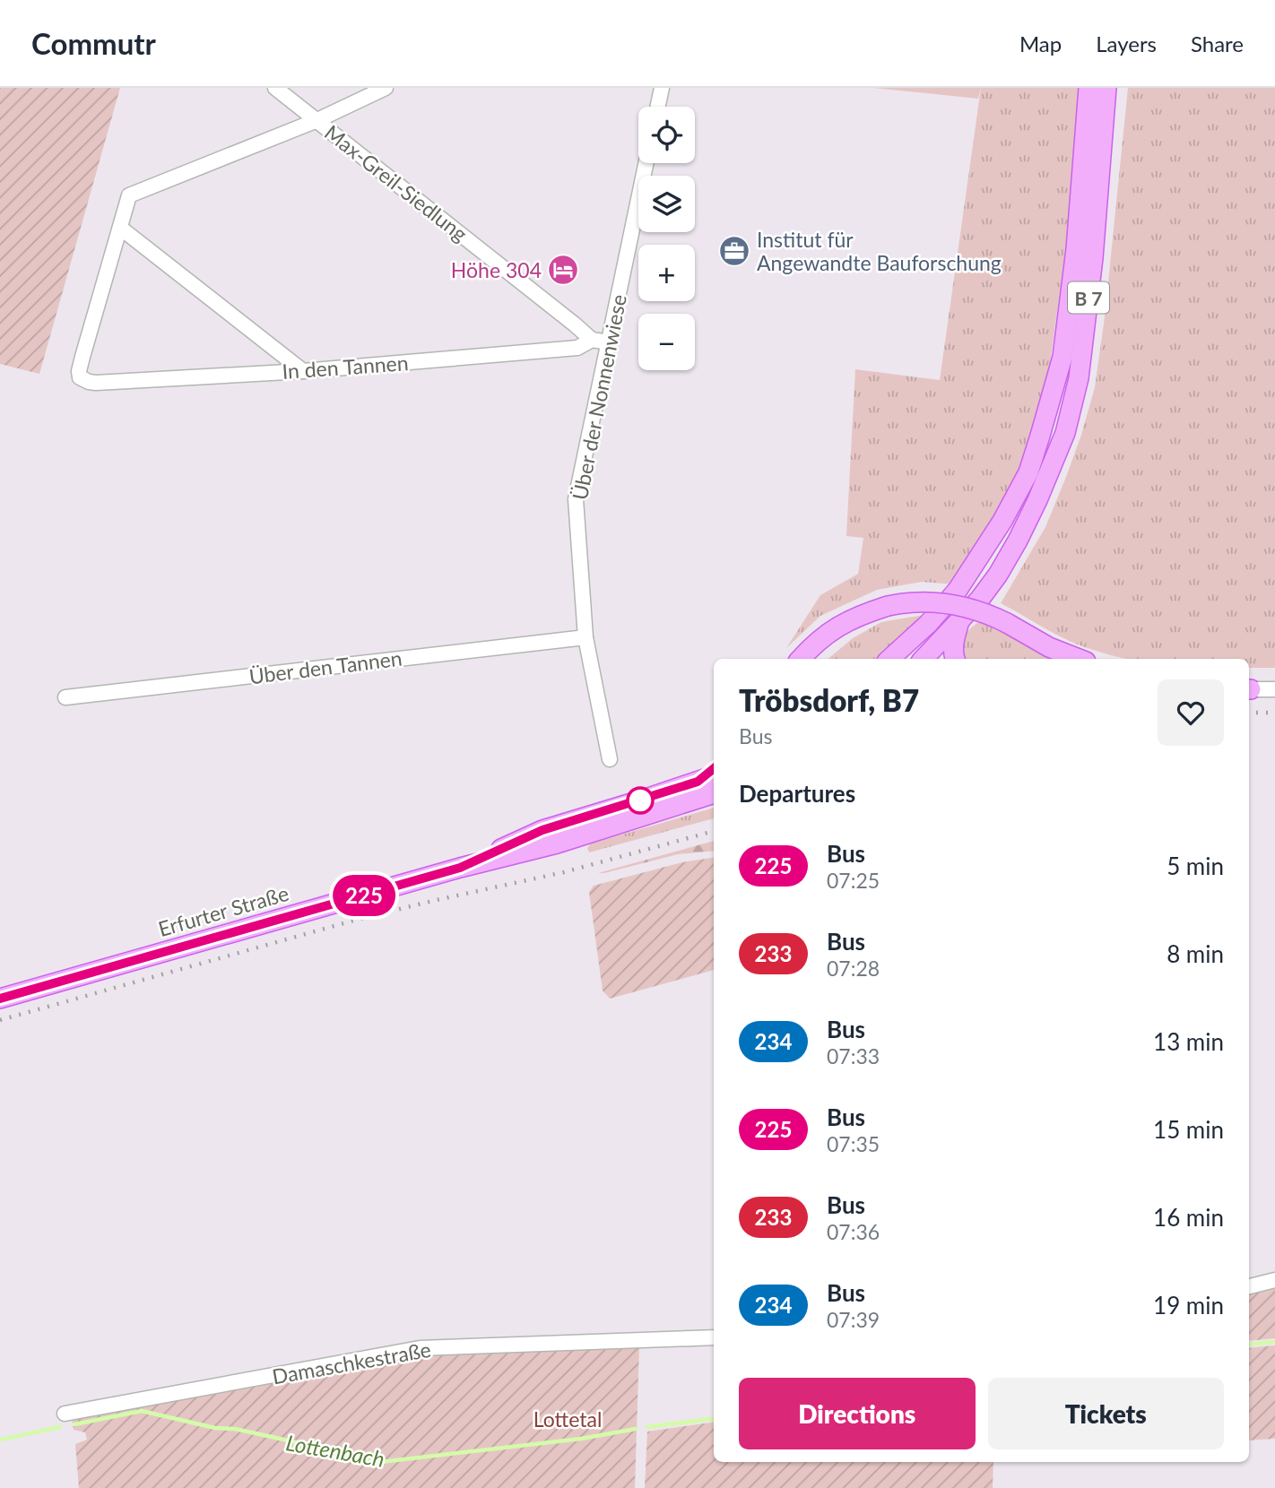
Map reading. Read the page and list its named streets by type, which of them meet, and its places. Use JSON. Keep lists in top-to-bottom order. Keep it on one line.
{"streets":{"main road":["B 7","Erfurter Straße"],"street":["Max-Greil-Siedlung","In den Tannen","Über der Nonnenwiese","Über den Tannen","Damaschkestraße"]},"crossings":[["Max-Greil-Siedlung","In den Tannen"],["In den Tannen","Über der Nonnenwiese"],["Über der Nonnenwiese","Über den Tannen"]],"water":["Lottenbach"],"parks":["Lottetal"],"places":{"office":["Institut für Angewandte Bauforschung"],"hotel":["Höhe 304"]},"lines":["bus line 225"],"page":{"header":"Commutr","nav":["Map","Layers","Share"],"on_map":"225","map_buttons":["+","−"],"heading":[["Tröbsdorf, B7","Bus"],"Departures"],"list":[{"mark":"225","name":"Bus","note":"07:25","value":"5 min"},{"mark":"233","name":"Bus","note":"07:28","value":"8 min"},{"mark":"234","name":"Bus","note":"07:33","value":"13 min"},{"mark":"225","name":"Bus","note":"07:35","value":"15 min"},{"mark":"233","name":"Bus","note":"07:36","value":"16 min"},{"mark":"234","name":"Bus","note":"07:39","value":"19 min"}],"buttons":["Directions","Tickets"]}}
